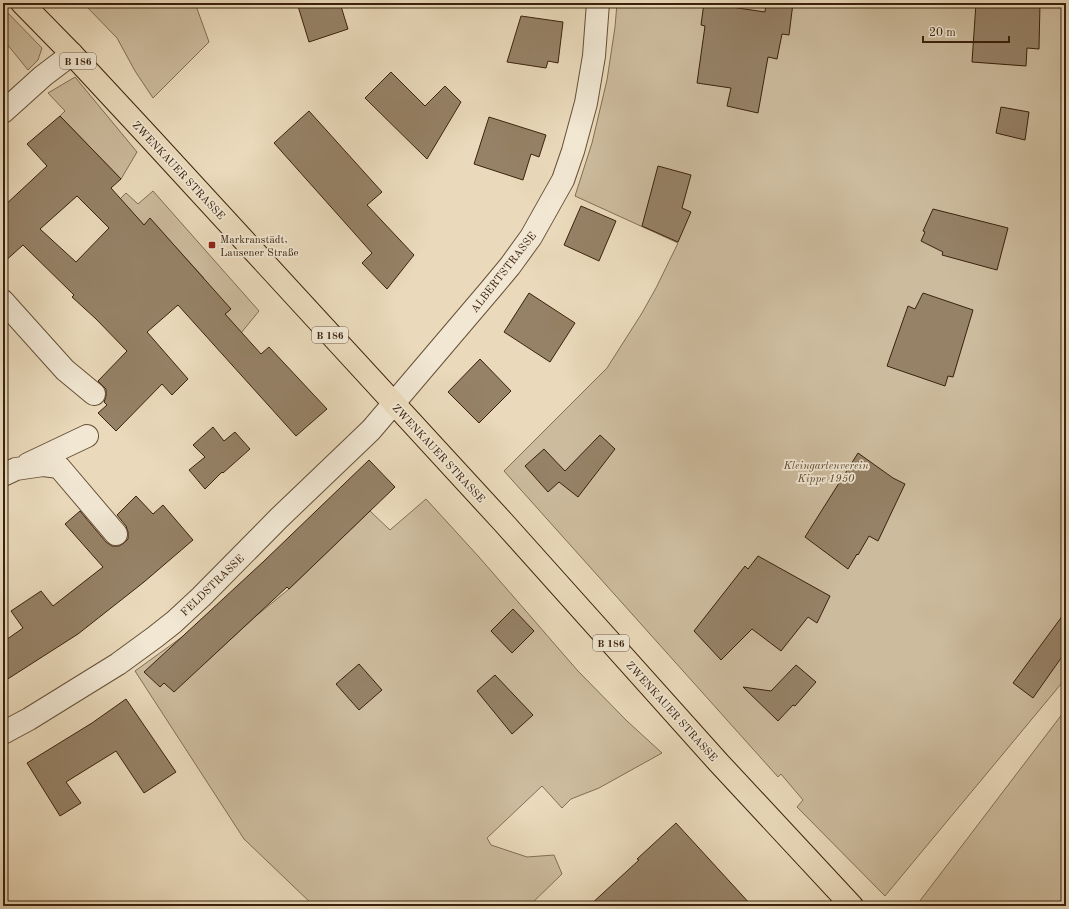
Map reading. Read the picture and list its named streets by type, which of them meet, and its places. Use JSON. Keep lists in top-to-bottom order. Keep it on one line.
{"streets":{"main road":["B 186","ZWENKAUER STRASSE"],"street":["ALBERTSTRASSE","FELDSTRASSE"]},"crossings":[["ZWENKAUER STRASSE","ALBERTSTRASSE"],["ZWENKAUER STRASSE","FELDSTRASSE"],["ALBERTSTRASSE","FELDSTRASSE"]],"parks":["Kleingartenverein Kippe 1950"],"places":{"transit":["Markranstädt, Lausener Straße"]},"scale_bar":"20 m"}
